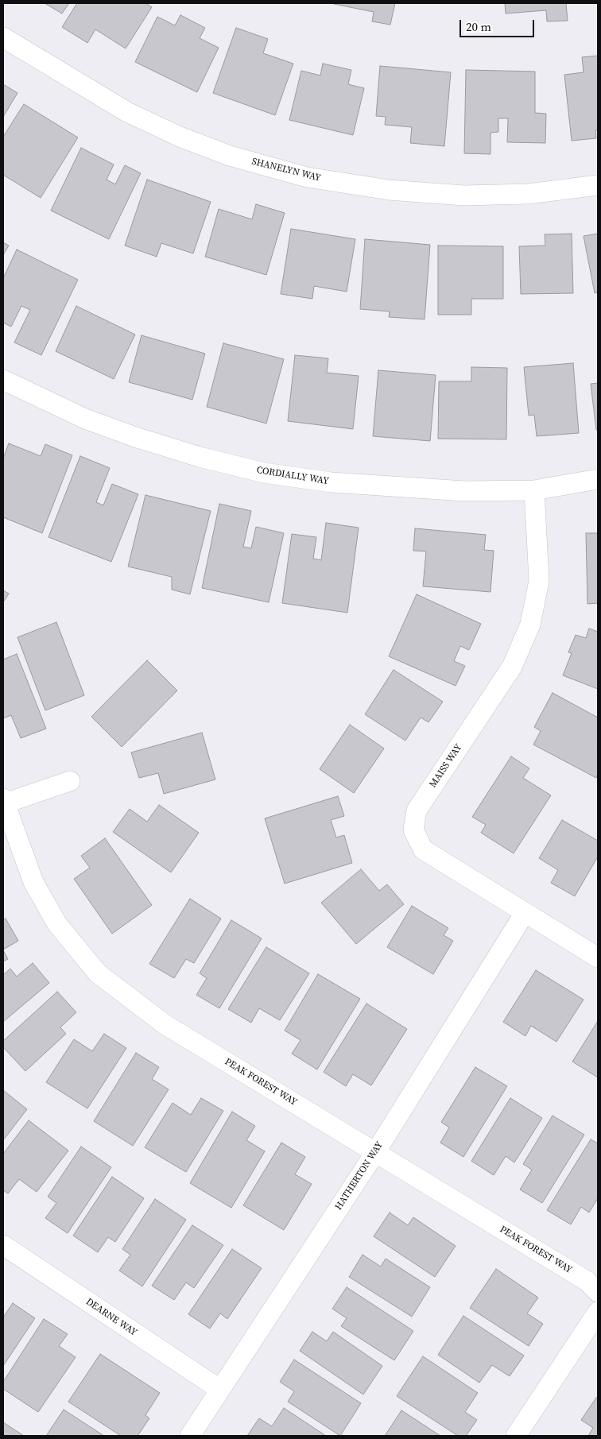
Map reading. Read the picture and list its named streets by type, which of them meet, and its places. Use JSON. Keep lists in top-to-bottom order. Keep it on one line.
{"streets":{"street":["SHANELYN WAY","CORDIALLY WAY","MAISS WAY","PEAK FOREST WAY","HATHERTON WAY","DEARNE WAY"]},"crossings":[["CORDIALLY WAY","MAISS WAY"],["MAISS WAY","HATHERTON WAY"],["PEAK FOREST WAY","HATHERTON WAY"],["HATHERTON WAY","DEARNE WAY"]],"scale_bar":"20 m"}
